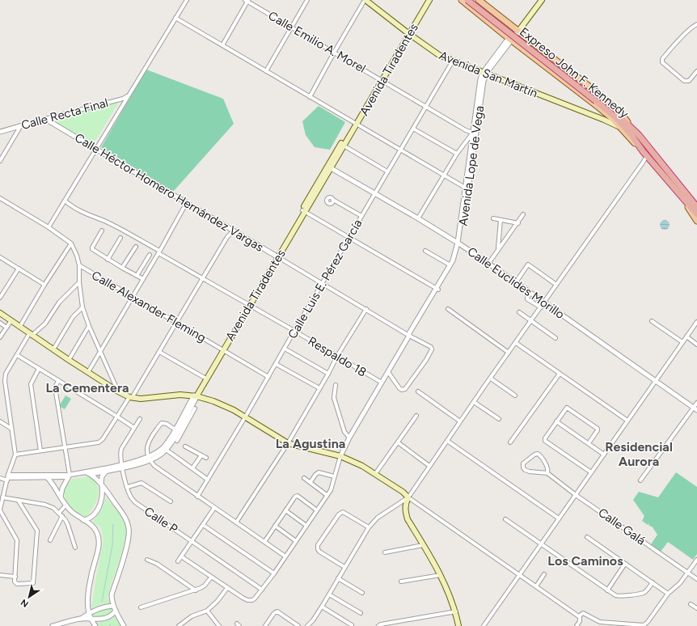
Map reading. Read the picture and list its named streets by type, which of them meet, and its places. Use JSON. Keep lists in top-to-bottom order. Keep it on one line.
{"streets":{"highway":["Expreso John F. Kennedy"],"main road":["Avenida Tiradentes","Avenida San Martín","Avenida Lope de Vega"],"street":["Calle Emilio A. Morel","Calle Recta Final","Calle Héctor Homero Hernández Vargas","Calle Luis E. Pérez García","Calle Euclides Morillo","Calle Alexander Fleming","Respaldo 18","Calle P","Calle Galá"]},"crossings":[["Calle Emilio A. Morel","Avenida Tiradentes"],["Calle Emilio A. Morel","Avenida Lope de Vega"],["Calle Emilio A. Morel","Calle Luis E. Pérez García"],["Avenida Tiradentes","Avenida San Martín"],["Avenida Tiradentes","Calle Héctor Homero Hernández Vargas"],["Avenida Tiradentes","Calle Euclides Morillo"],["Avenida Tiradentes","Calle Alexander Fleming"],["Avenida Tiradentes","Respaldo 18"],["Avenida Tiradentes","Calle P"],["Avenida San Martín","Avenida Lope de Vega"],["Avenida San Martín","Calle Luis E. Pérez García"],["Calle Recta Final","Calle Héctor Homero Hernández Vargas"],["Avenida Lope de Vega","Calle Héctor Homero Hernández Vargas"],["Avenida Lope de Vega","Calle Euclides Morillo"],["Avenida Lope de Vega","Respaldo 18"],["Avenida Lope de Vega","Calle P"],["Calle Héctor Homero Hernández Vargas","Calle Luis E. Pérez García"],["Calle Luis E. Pérez García","Calle Euclides Morillo"],["Calle Luis E. Pérez García","Calle Alexander Fleming"],["Calle Luis E. Pérez García","Respaldo 18"]],"districts":["La Cementera","La Agustina","Residencial Aurora","Los Caminos"],"north":"bottom left"}
